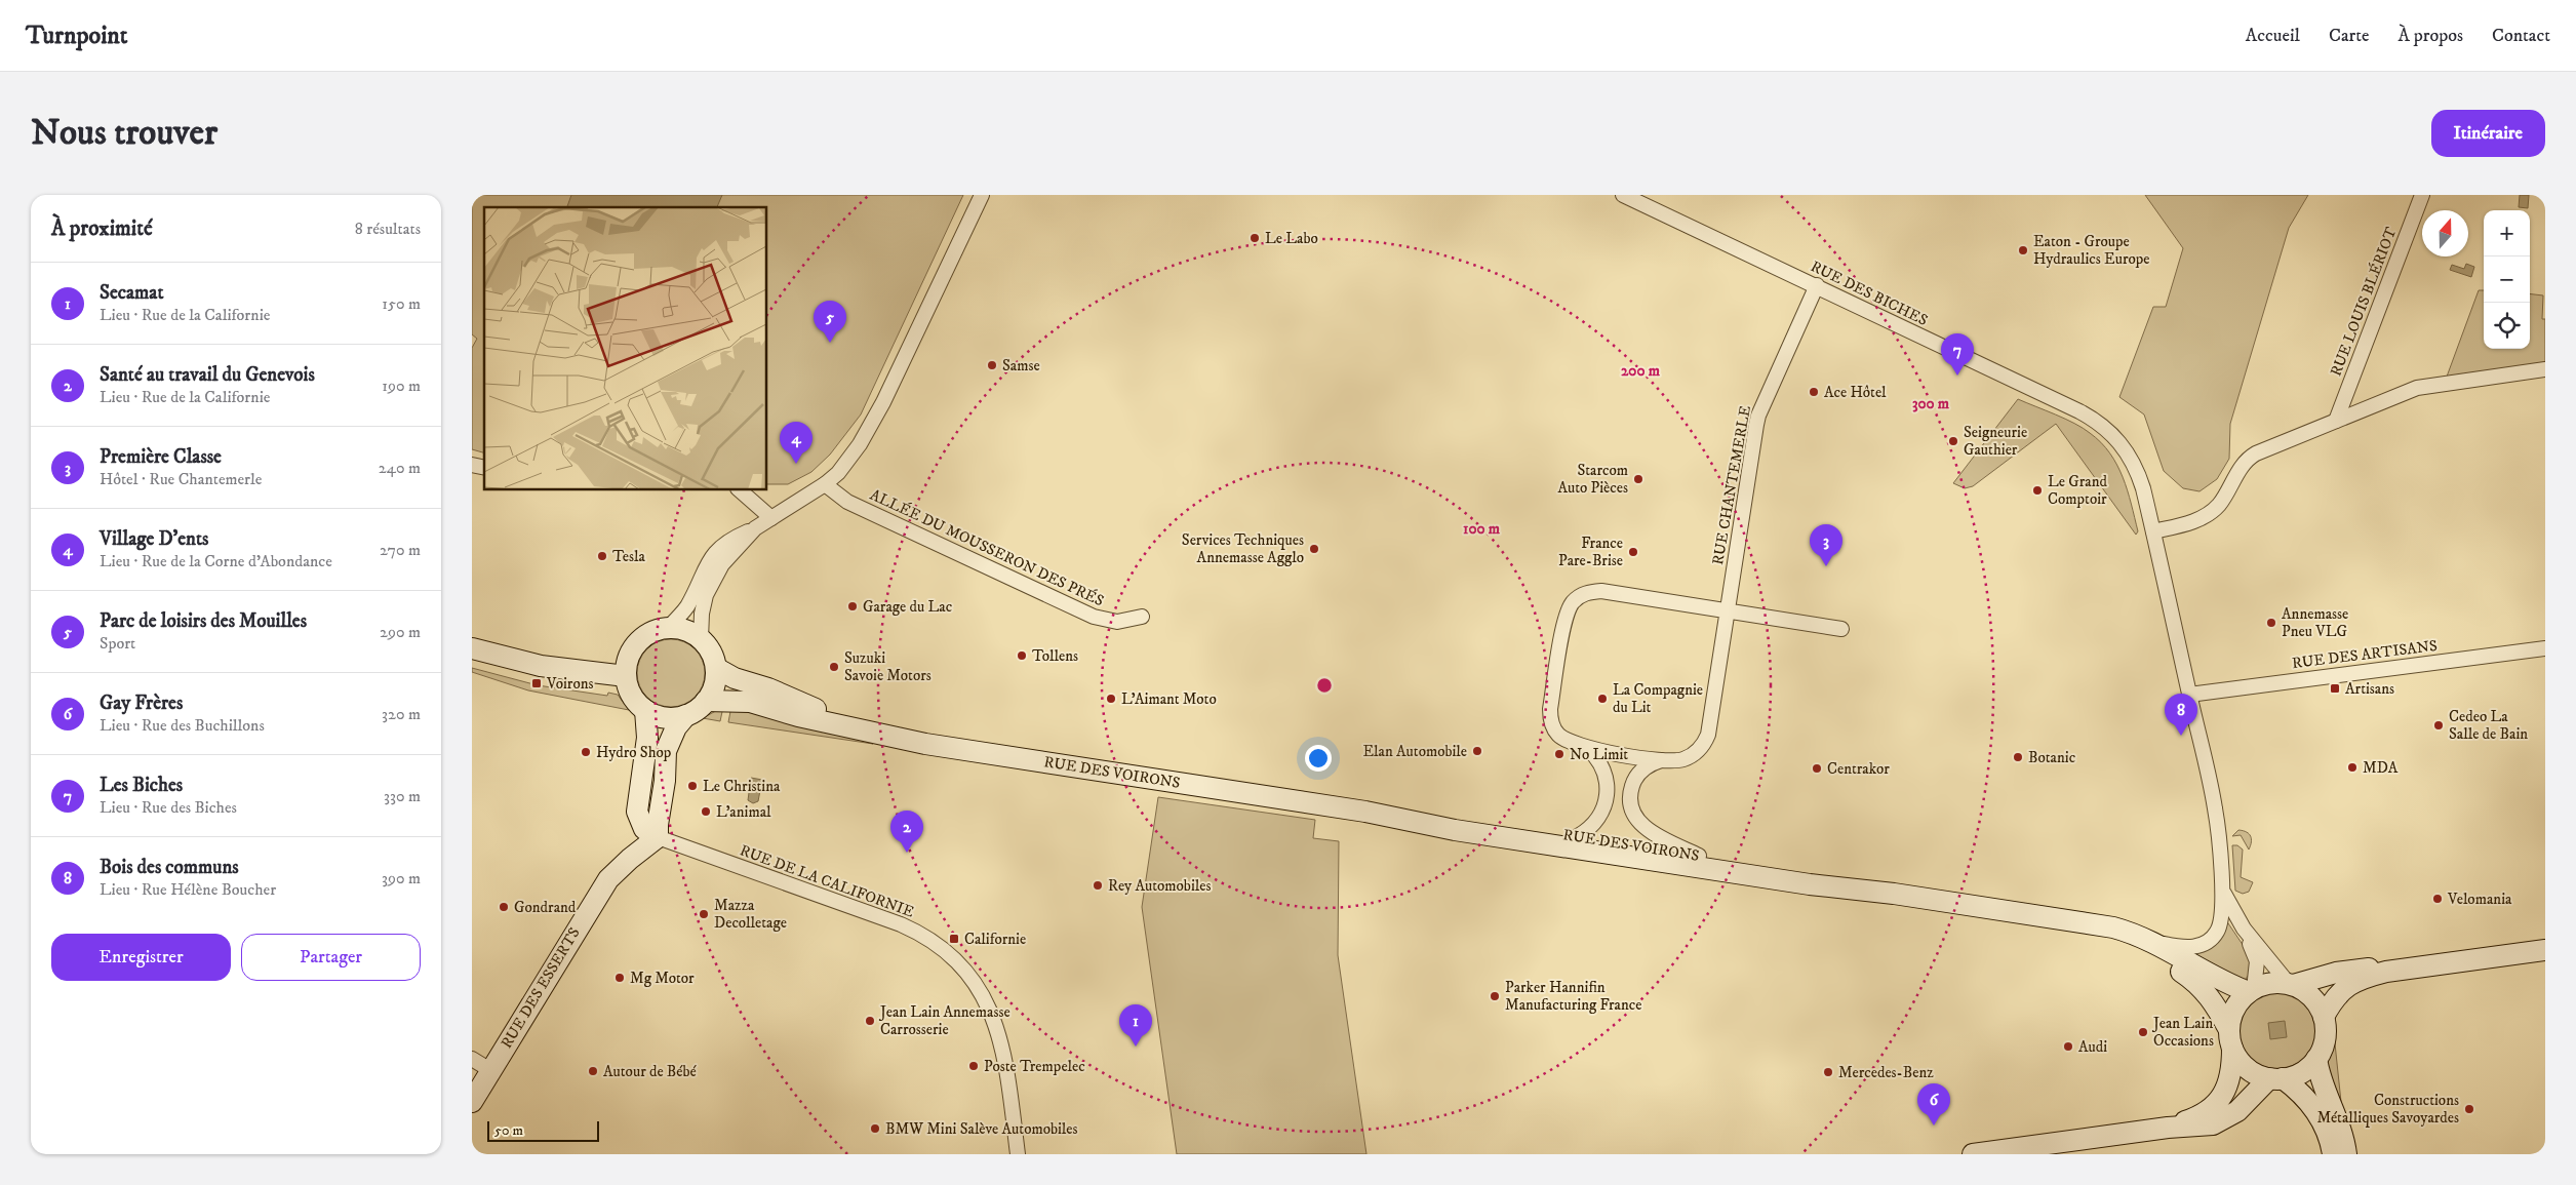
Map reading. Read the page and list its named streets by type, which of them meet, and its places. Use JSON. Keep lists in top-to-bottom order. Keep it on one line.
{"streets":{"street":["RUE DES BICHES","RUE LOUIS BLÉRIOT","RUE CHANTEMERLE","ALLÉE DU MOUSSERON DES PRÉS","RUE DES ARTISANS","RUE DES VOIRONS","RUE DE LA CALIFORNIE","RUE DES ESSERTS"]},"crossings":[["RUE DES BICHES","RUE CHANTEMERLE"],["RUE DES BICHES","RUE DES ARTISANS"],["RUE CHANTEMERLE","RUE DES VOIRONS"],["RUE DE LA CALIFORNIE","RUE DES ESSERTS"]],"places":{"other":["Le Labo","Eaton - Groupe Hydraulics Europe","Samse","Ace Hôtel","Seigneurie Gauthier","Starcom Auto Pièces","Le Grand Comptoir","Services Techniques Annemasse Agglo","France Pare-Brise","Tesla","Garage du Lac","Annemasse Pneu VLG","Tollens","Suzuki Savoie Motors","L'Aimant Moto","La Compagnie du Lit","Cedeo La Salle de Bain","Elan Automobile","Hydro Shop","No Limit","Botanic","MDA","Centrakor","Le Christina","L'animal","Rey Automobiles","Velomania","Gondrand","Mazza Decolletage","Mg Motor","Parker Hannifin Manufacturing France","Jean Lain Annemasse Carrosserie","Jean Lain Occasions","Audi","Poste Trempelec","Autour de Bébé","Mercedes-Benz","Constructions Métalliques Savoyardes","BMW Mini Salève Automobiles"],"transit":["Voirons","Artisans","Californie"]},"scale_bar":"50 m","north":"top","page":{"header":"Turnpoint","nav":["Accueil","Carte","À propos","Contact"],"buttons":["Itinéraire",["Enregistrer","Partager"]],"title":"Nous trouver","heading":["À proximité","8 résultats"],"map_buttons":["+","−"],"list":[{"mark":"1","name":"Secamat","note":"Lieu · Rue de la Californie","value":"150 m"},{"mark":"2","name":"Santé au travail du Genevois","note":"Lieu · Rue de la Californie","value":"190 m"},{"mark":"3","name":"Première Classe","note":"Hôtel · Rue Chantemerle","value":"240 m"},{"mark":"4","name":"Village D'ents","note":"Lieu · Rue de la Corne d'Abondance","value":"270 m"},{"mark":"5","name":"Parc de loisirs des Mouilles","note":"Sport","value":"290 m"},{"mark":"6","name":"Gay Frères","note":"Lieu · Rue des Buchillons","value":"320 m"},{"mark":"7","name":"Les Biches","note":"Lieu · Rue des Biches","value":"330 m"},{"mark":"8","name":"Bois des communs","note":"Lieu · Rue Hélène Boucher","value":"390 m"}],"pins":["5","7","4","3","8","2","1","6"],"scale":"50 m"},"rings":["200 m","300 m","100 m"]}
